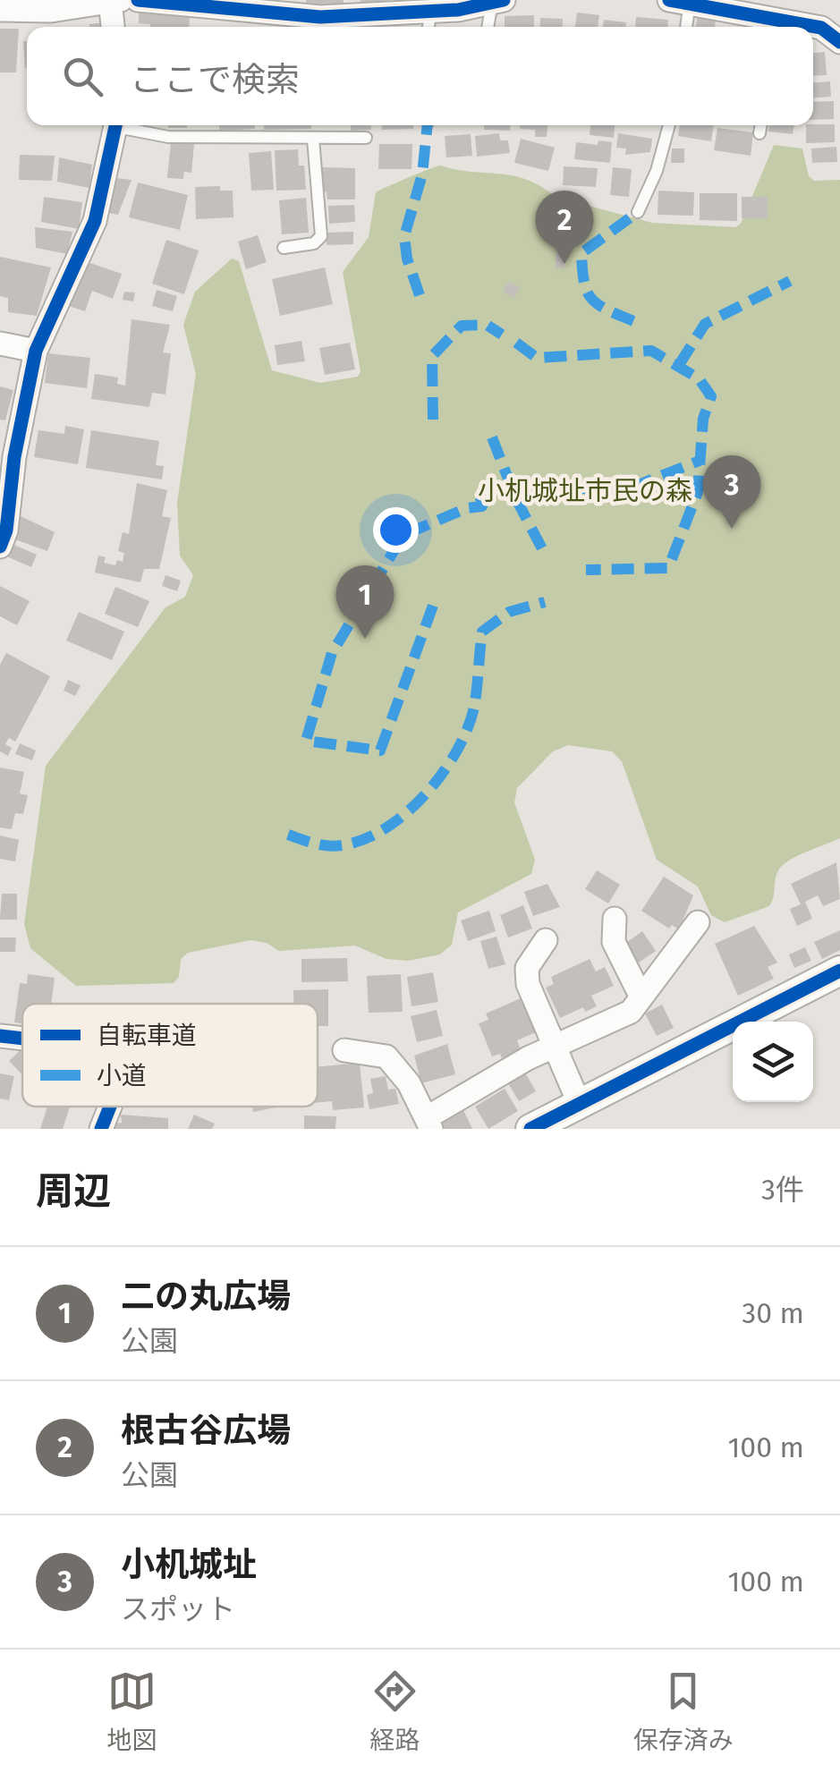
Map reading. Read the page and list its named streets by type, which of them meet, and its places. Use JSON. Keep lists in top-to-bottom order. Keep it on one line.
{"parks":["小机城址市民の森"],"legend":["自転車道","小道"],"page":{"search":"ここで検索","pins":["2","3","1"],"heading":["周辺","3件"],"list":[{"mark":"1","name":"二の丸広場","note":"公園","value":"30 m"},{"mark":"2","name":"根古谷広場","note":"公園","value":"100 m"},{"mark":"3","name":"小机城址","note":"スポット","value":"100 m"}],"nav":["地図","経路","保存済み"]}}
